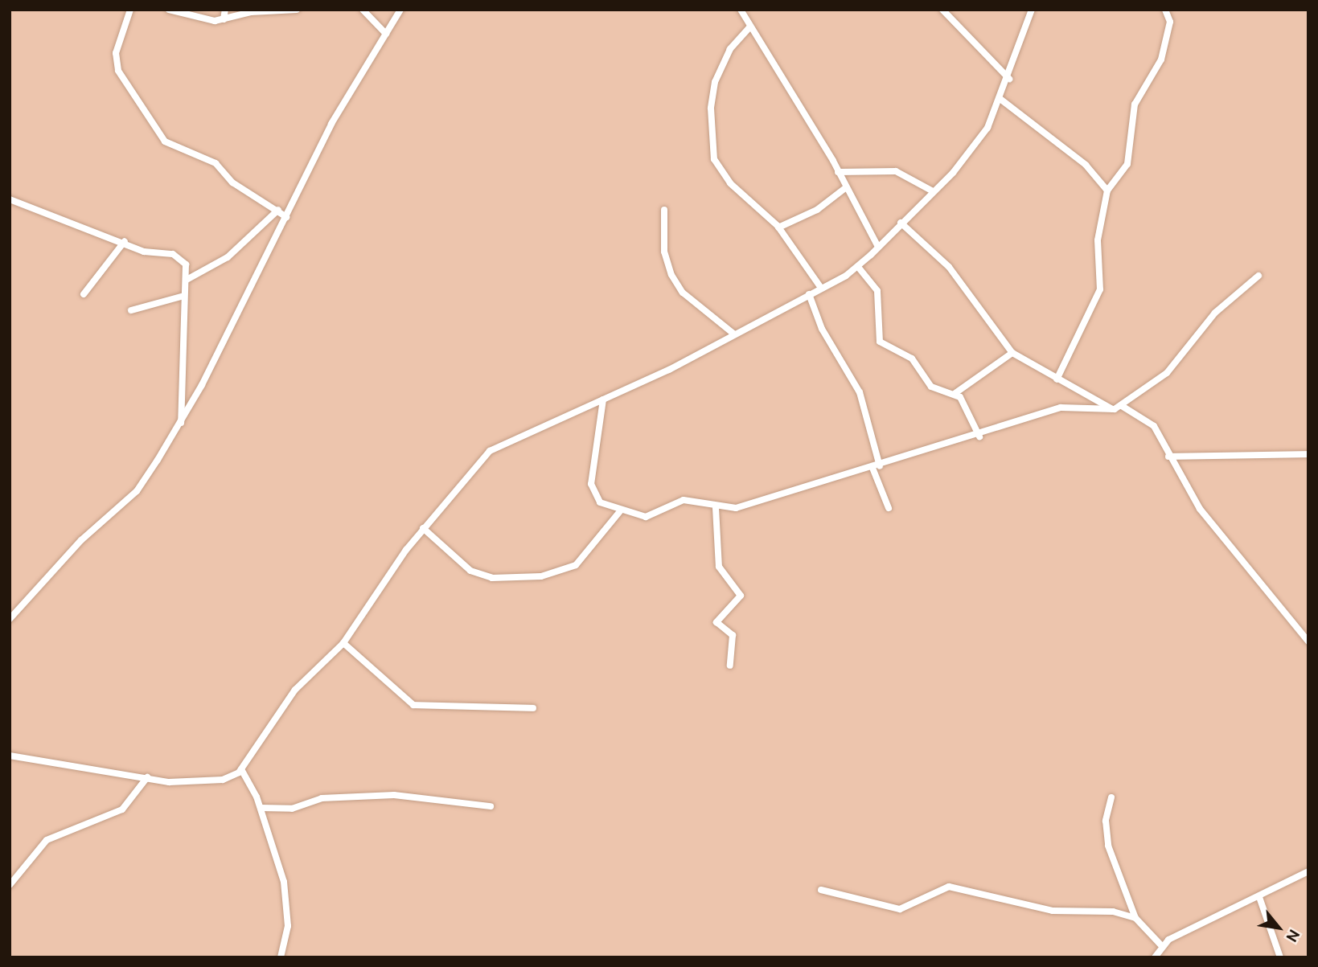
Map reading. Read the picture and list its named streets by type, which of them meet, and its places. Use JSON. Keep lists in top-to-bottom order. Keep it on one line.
{"north":"bottom right"}
